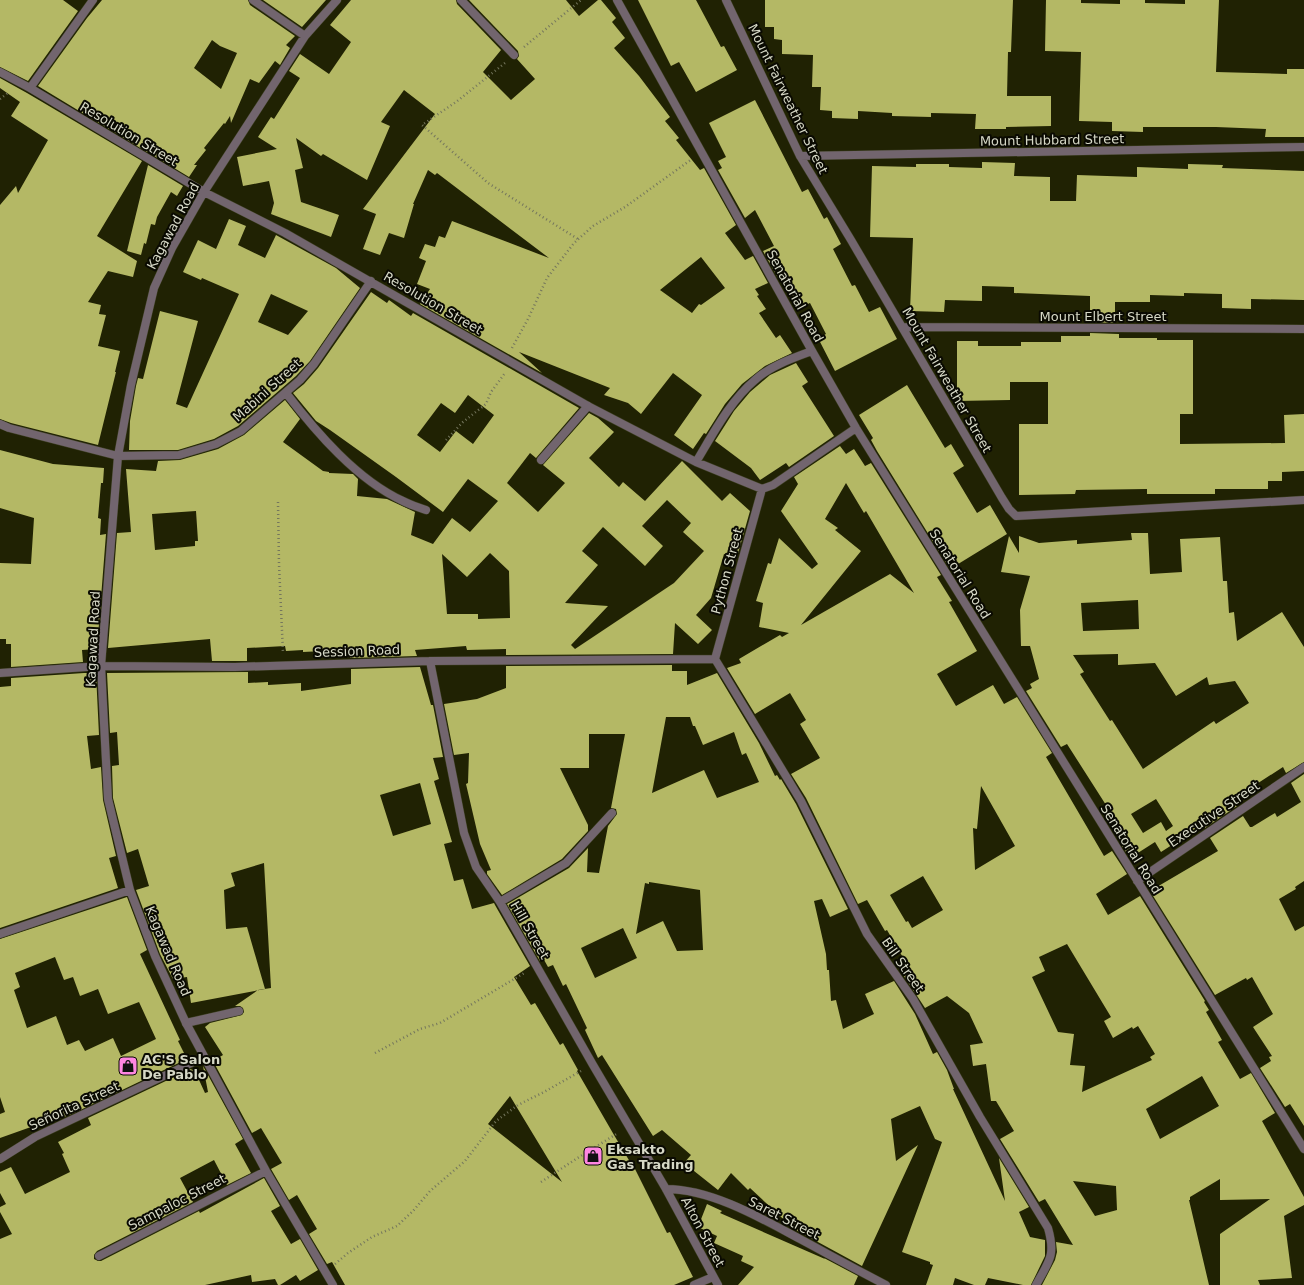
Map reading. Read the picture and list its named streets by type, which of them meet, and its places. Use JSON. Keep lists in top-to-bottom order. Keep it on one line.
{"streets":{"street":["Mount Fairweather Street","Resolution Street","Mount Hubbard Street","Kagawad Road","Senatorial Road","Mount Elbert Street","Mabini Street","Python Street","Session Road","Executive Street","Hill Street","Bill Street","Señorita Street","Sampaloc Street","Saret Street","Alton Street"]},"crossings":[["Mount Fairweather Street","Mount Hubbard Street"],["Mount Fairweather Street","Mount Elbert Street"],["Resolution Street","Kagawad Road"],["Resolution Street","Mabini Street"],["Resolution Street","Python Street"],["Kagawad Road","Mabini Street"],["Kagawad Road","Session Road"],["Kagawad Road","Señorita Street"],["Kagawad Road","Sampaloc Street"],["Senatorial Road","Executive Street"],["Python Street","Session Road"],["Python Street","Bill Street"],["Session Road","Hill Street"],["Session Road","Bill Street"],["Hill Street","Saret Street"],["Hill Street","Alton Street"],["Saret Street","Alton Street"]],"places":{"shop":["AC'S Salon De Pablo","Eksakto Gas Trading"]}}
